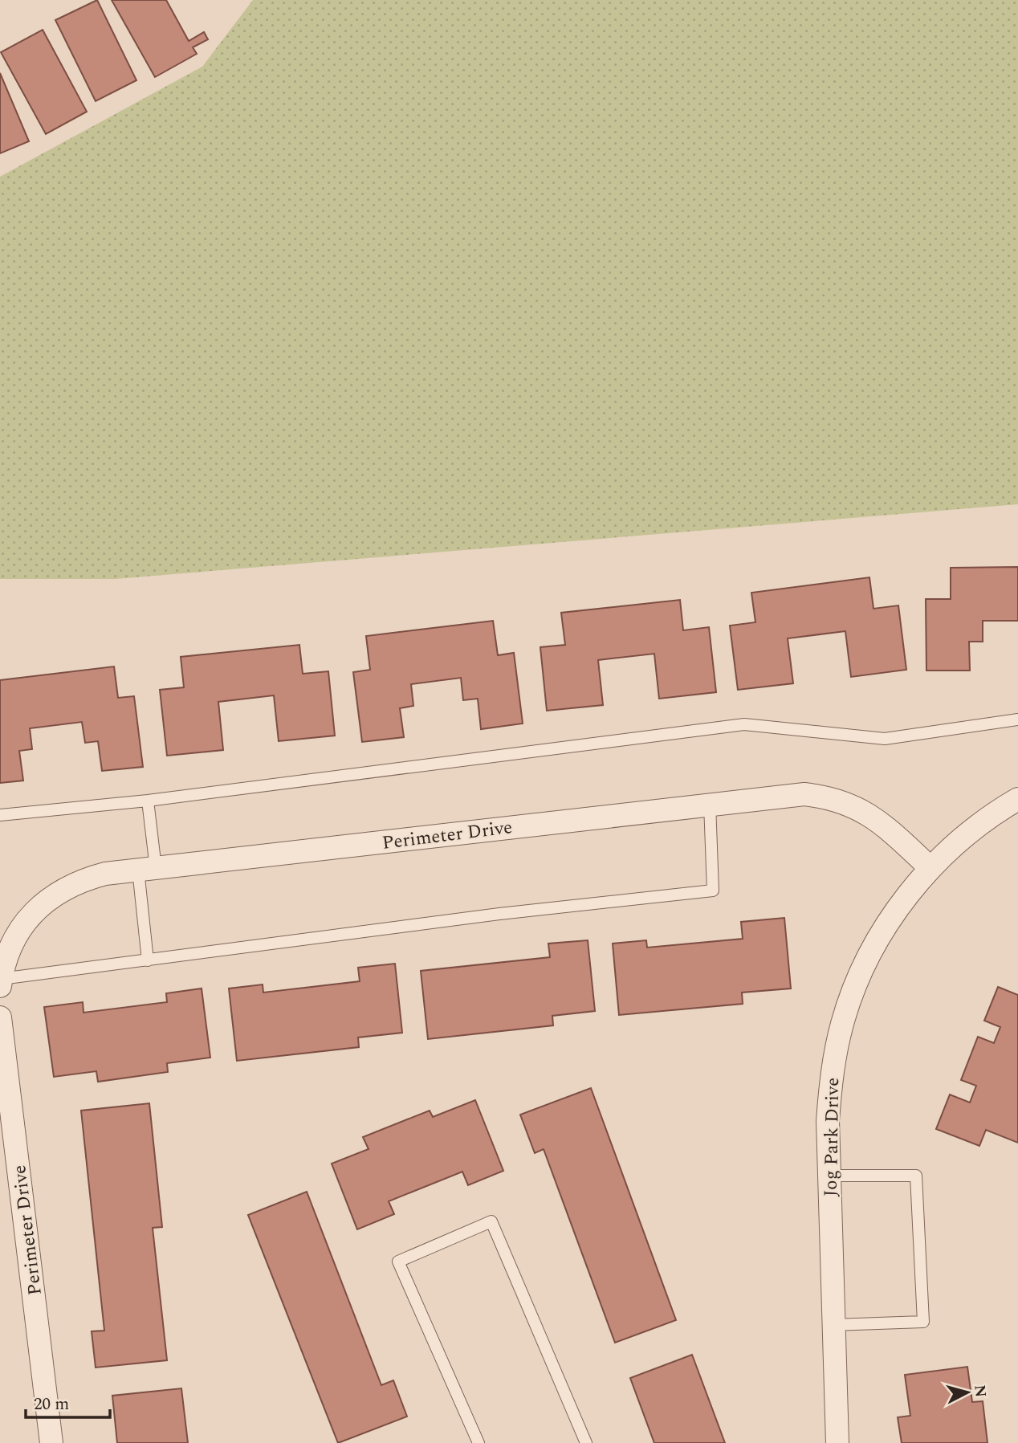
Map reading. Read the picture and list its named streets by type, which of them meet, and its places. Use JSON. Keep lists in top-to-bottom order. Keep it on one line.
{"streets":{"street":["Perimeter Drive","Jog Park Drive"]},"crossings":[["Perimeter Drive","Jog Park Drive"]],"scale_bar":"20 m","north":"right"}
